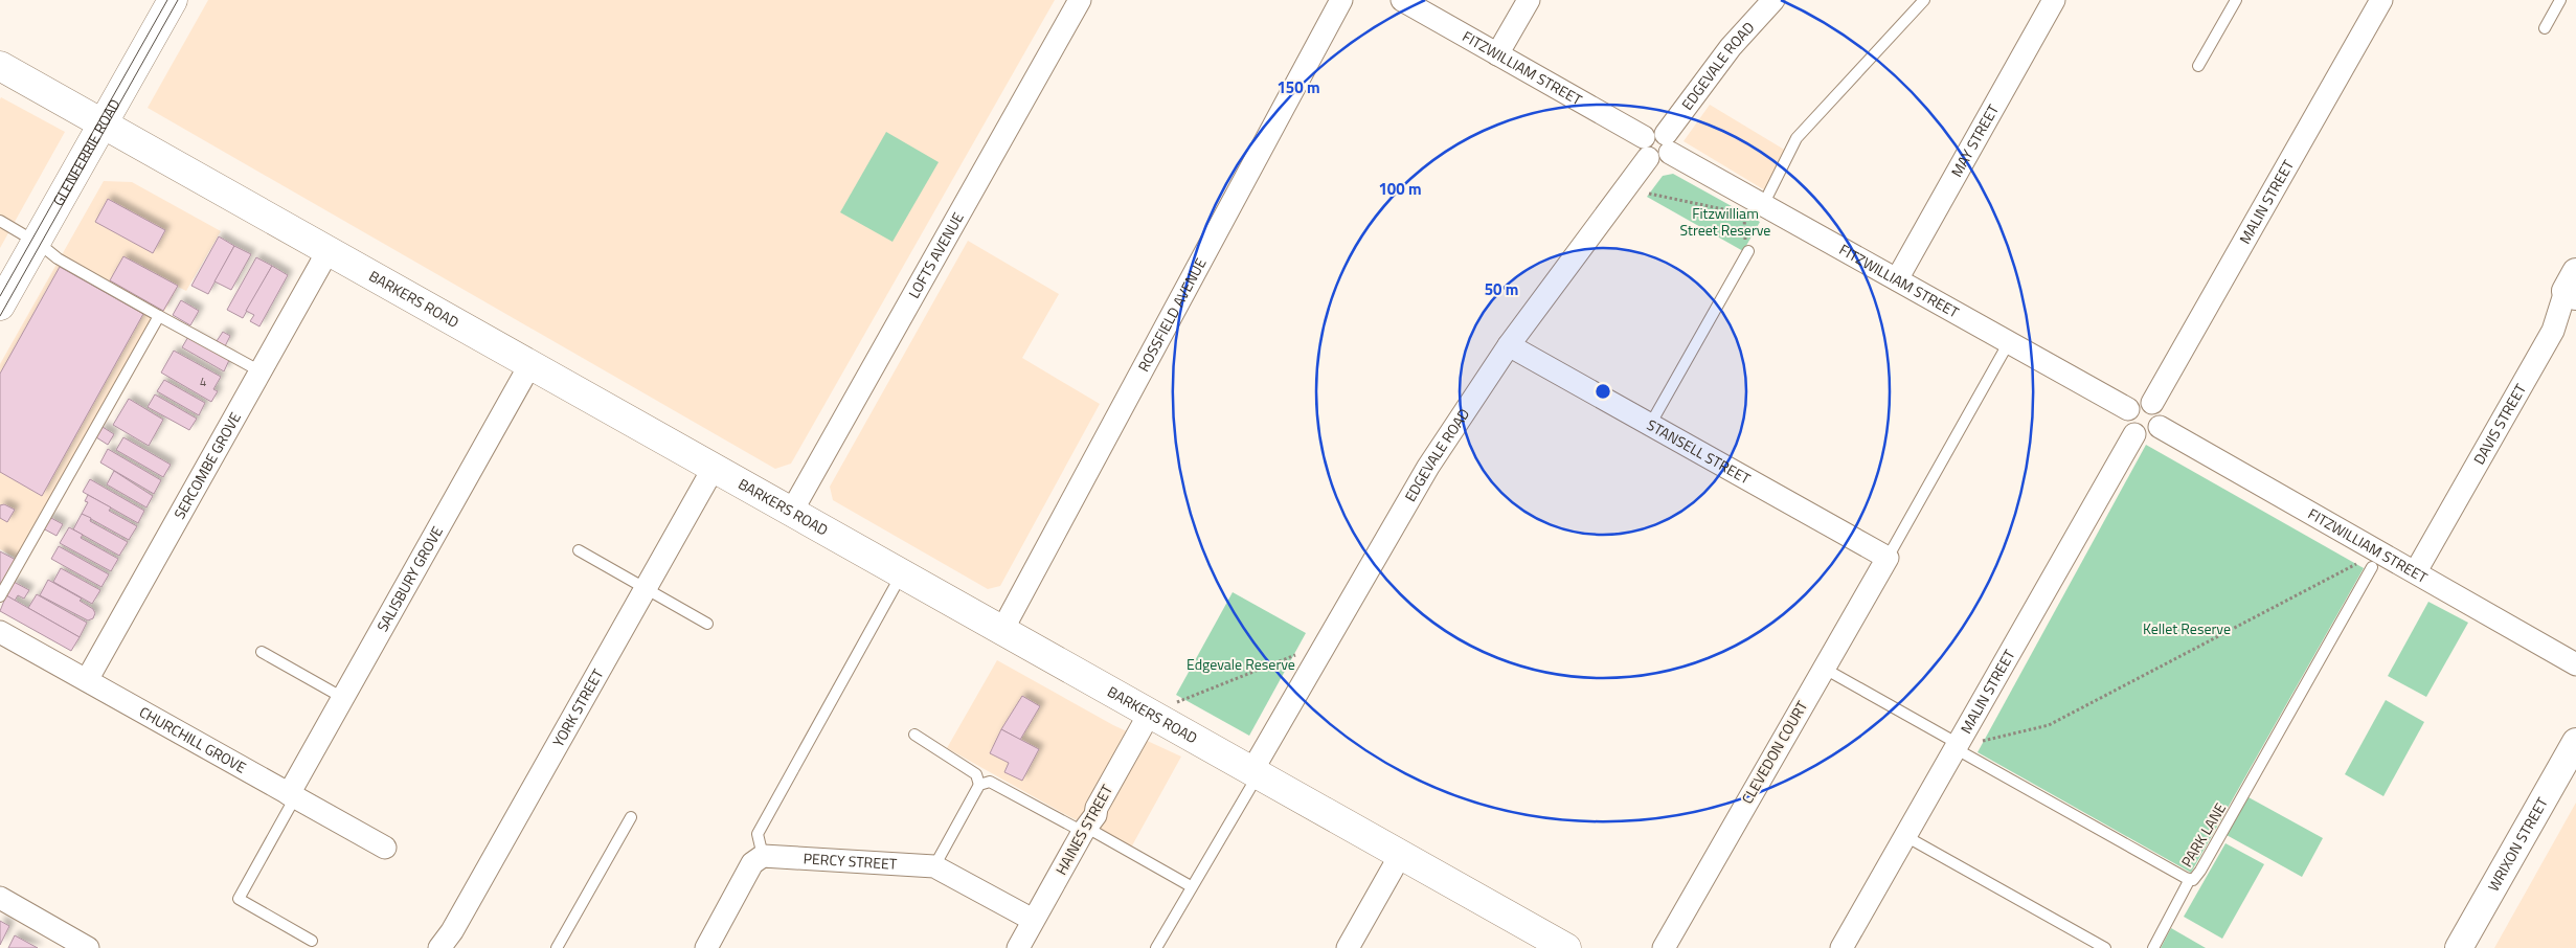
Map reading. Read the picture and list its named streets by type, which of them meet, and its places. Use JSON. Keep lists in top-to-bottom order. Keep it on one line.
{"streets":{"main road":["GLENFERRIE ROAD","BARKERS ROAD"],"street":["EDGEVALE ROAD","FITZWILLIAM STREET","MAY STREET","MALIN STREET","LOFTS AVENUE","ROSSFIELD AVENUE","DAVIS STREET","STANSELL STREET","SERCOMBE GROVE","SALISBURY GROVE","YORK STREET","CHURCHILL GROVE","CLEVEDON COURT","HAINES STREET","WRIXON STREET","PERCY STREET"],"lane":["PARK LANE"]},"crossings":[["EDGEVALE ROAD","FITZWILLIAM STREET"],["EDGEVALE ROAD","BARKERS ROAD"],["EDGEVALE ROAD","STANSELL STREET"],["FITZWILLIAM STREET","MAY STREET"],["FITZWILLIAM STREET","MALIN STREET"],["FITZWILLIAM STREET","DAVIS STREET"],["GLENFERRIE ROAD","BARKERS ROAD"],["MALIN STREET","PARK LANE"],["LOFTS AVENUE","BARKERS ROAD"],["BARKERS ROAD","ROSSFIELD AVENUE"],["BARKERS ROAD","SERCOMBE GROVE"],["BARKERS ROAD","SALISBURY GROVE"],["BARKERS ROAD","YORK STREET"],["BARKERS ROAD","HAINES STREET"],["STANSELL STREET","CLEVEDON COURT"],["SERCOMBE GROVE","CHURCHILL GROVE"],["SALISBURY GROVE","CHURCHILL GROVE"],["CLEVEDON COURT","PARK LANE"],["HAINES STREET","PERCY STREET"]],"parks":["Fitzwilliam Street Reserve","Kellet Reserve","Edgevale Reserve"],"house_numbers":["4"],"rings":["150 m","100 m","50 m"]}
